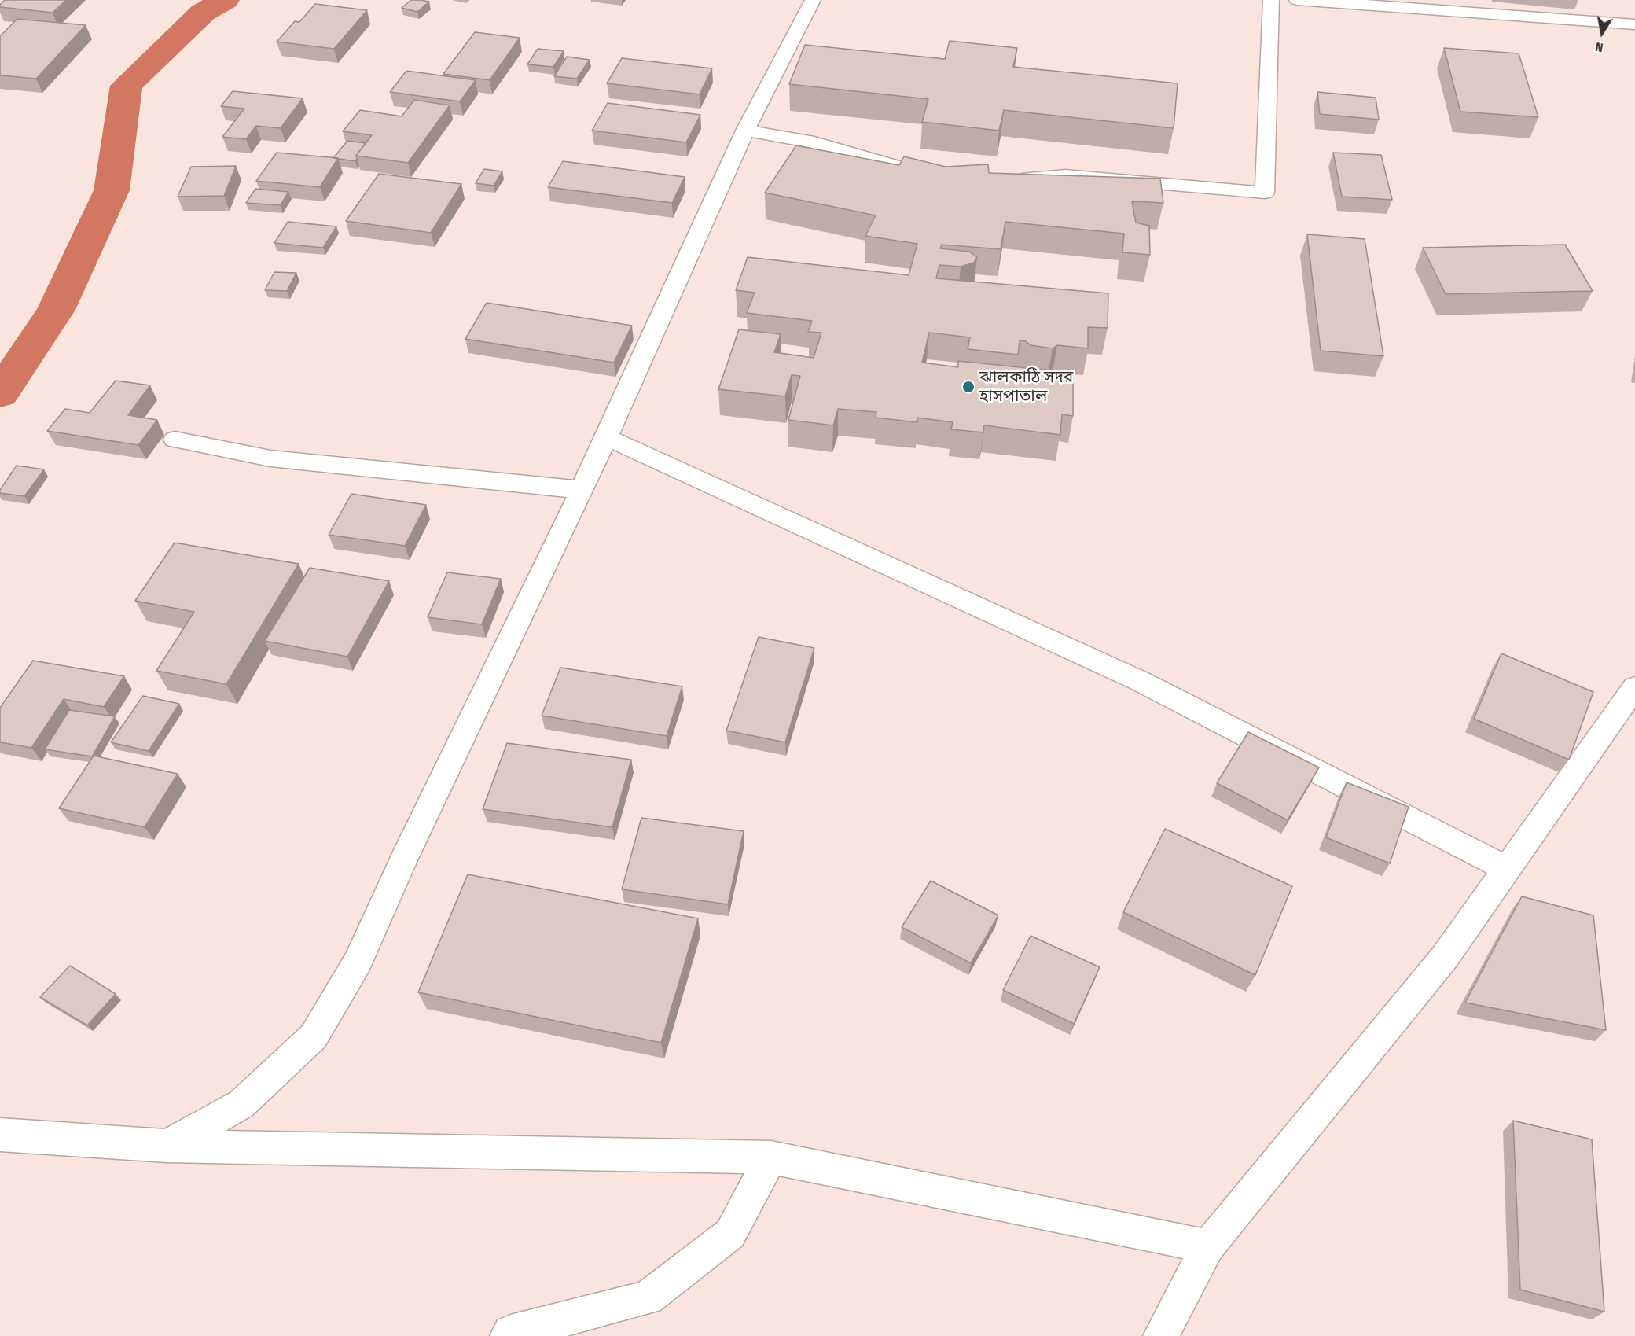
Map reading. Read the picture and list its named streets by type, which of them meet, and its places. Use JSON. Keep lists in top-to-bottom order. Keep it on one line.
{"places":["ঝালকাঠি সদর হাসপাতাল"],"north":"bottom"}
